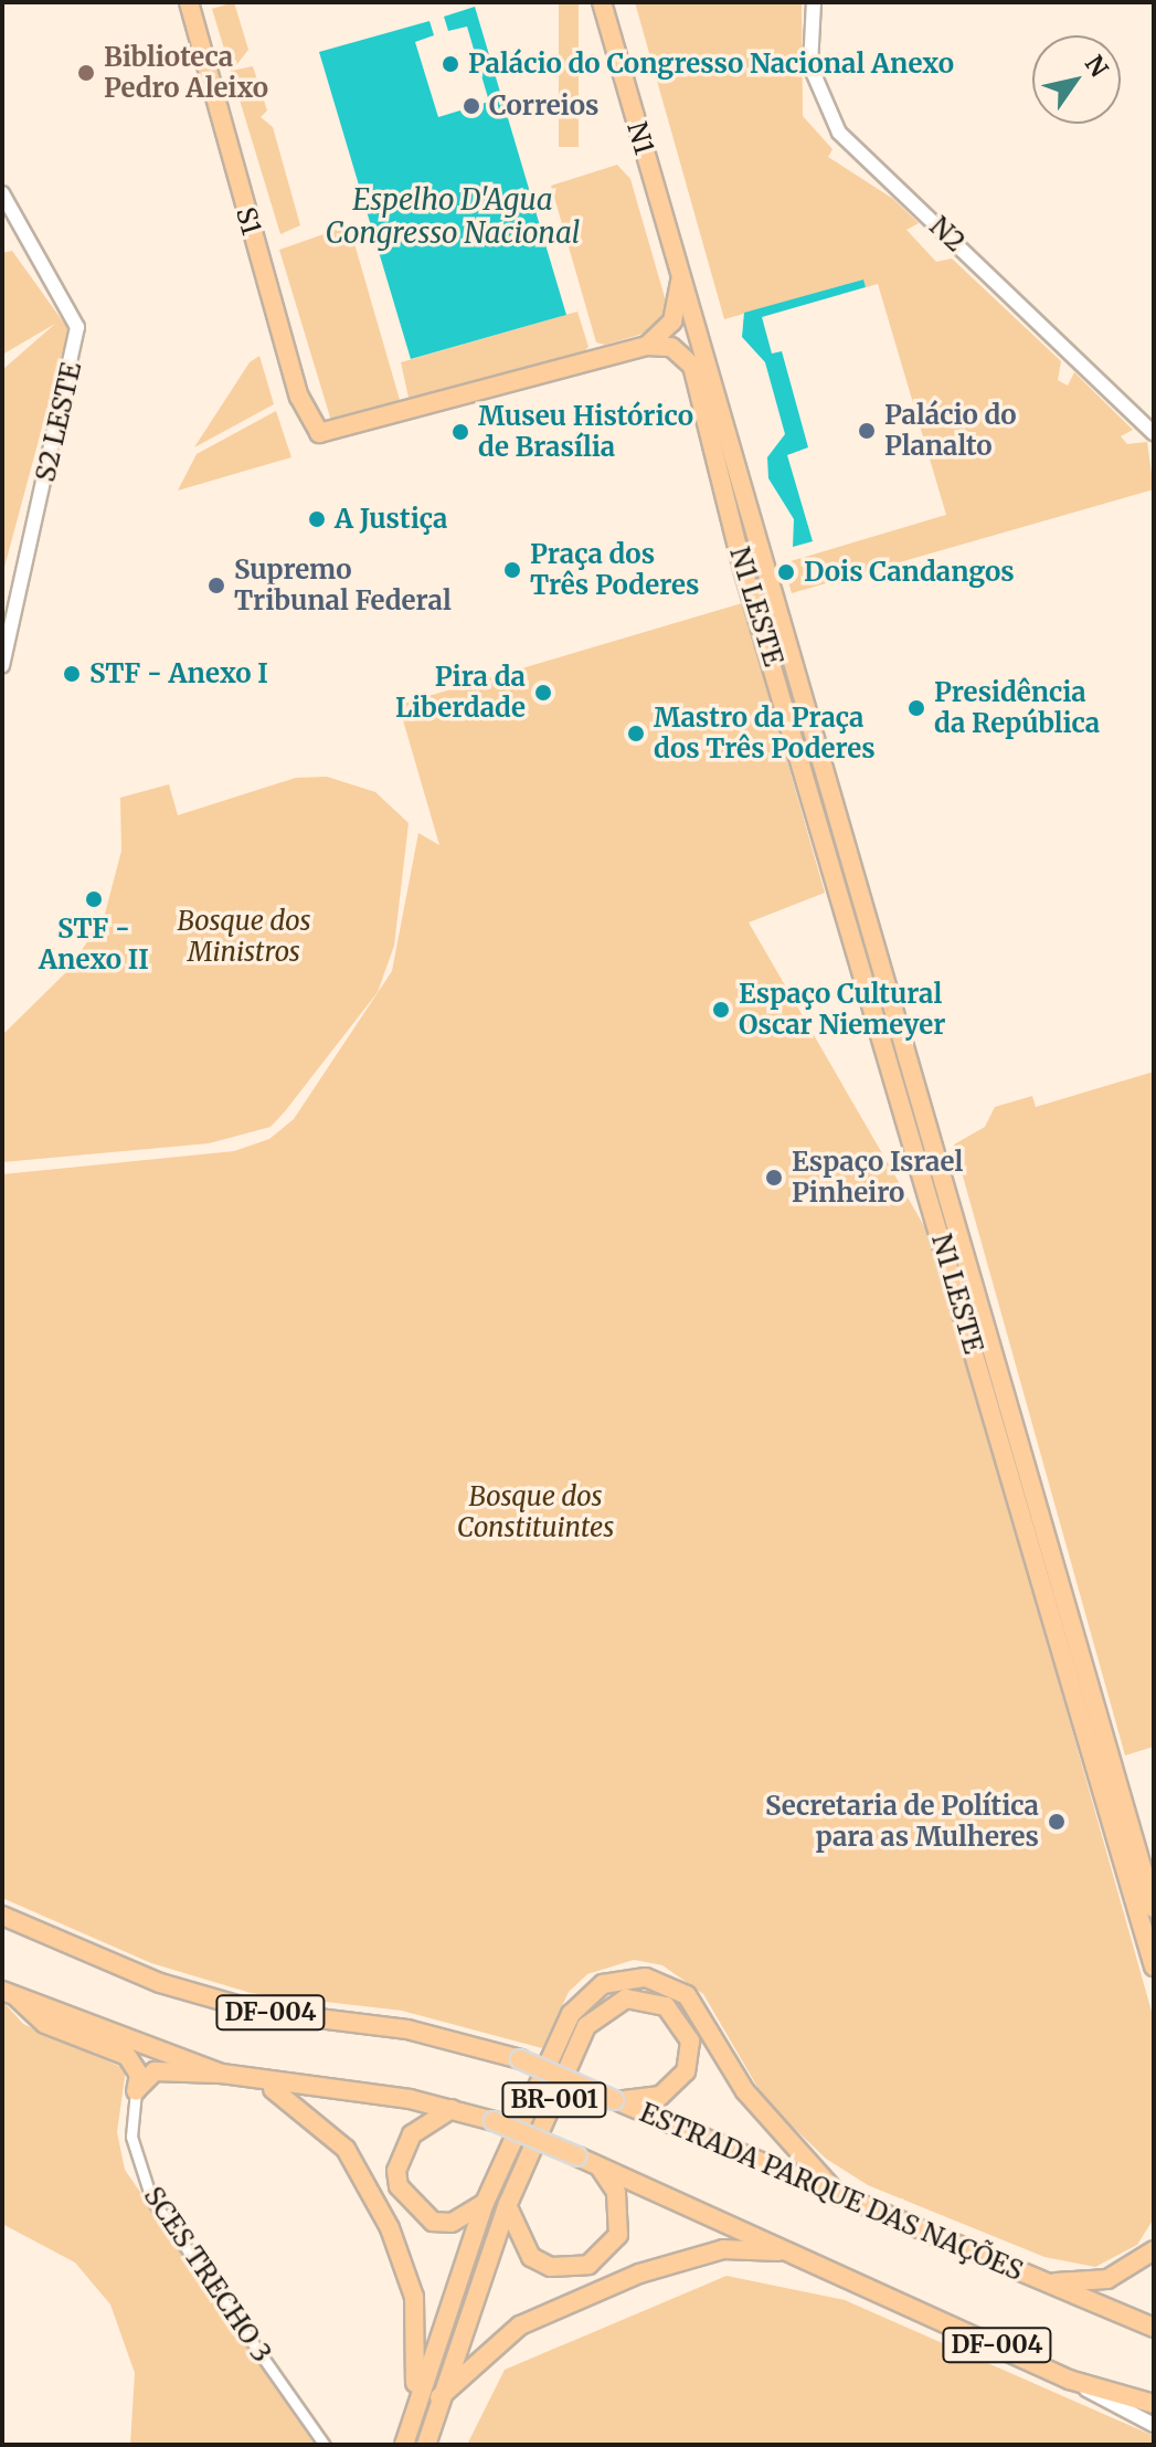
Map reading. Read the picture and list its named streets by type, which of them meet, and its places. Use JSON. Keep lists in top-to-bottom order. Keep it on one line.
{"streets":{"highway":["N1","S1","N1 LESTE","DF-004","BR-001","ESTRADA PARQUE DAS NAÇÕES"],"main road":["N2","S2 LESTE"],"street":["SCES TRECHO 3"]},"crossings":[["N1","N1 LESTE"],["S1","N1 LESTE"],["DF-004","BR-001"],["BR-001","ESTRADA PARQUE DAS NAÇÕES"]],"water":["Espelho D'Agua Congresso Nacional"],"parks":["Bosque dos Ministros","Bosque dos Constituintes"],"places":["Palácio do Congresso Nacional Anexo","Biblioteca Pedro Aleixo","Correios","Palácio do Planalto","Museu Histórico de Brasília","A Justiça","Praça dos Três Poderes","Dois Candangos","Supremo Tribunal Federal","STF - Anexo I","Pira da Liberdade","Presidência da República","Mastro da Praça dos Três Poderes","STF - Anexo II","Espaço Cultural Oscar Niemeyer","Espaço Israel Pinheiro","Secretaria de Política para as Mulheres"],"north":"top right"}
